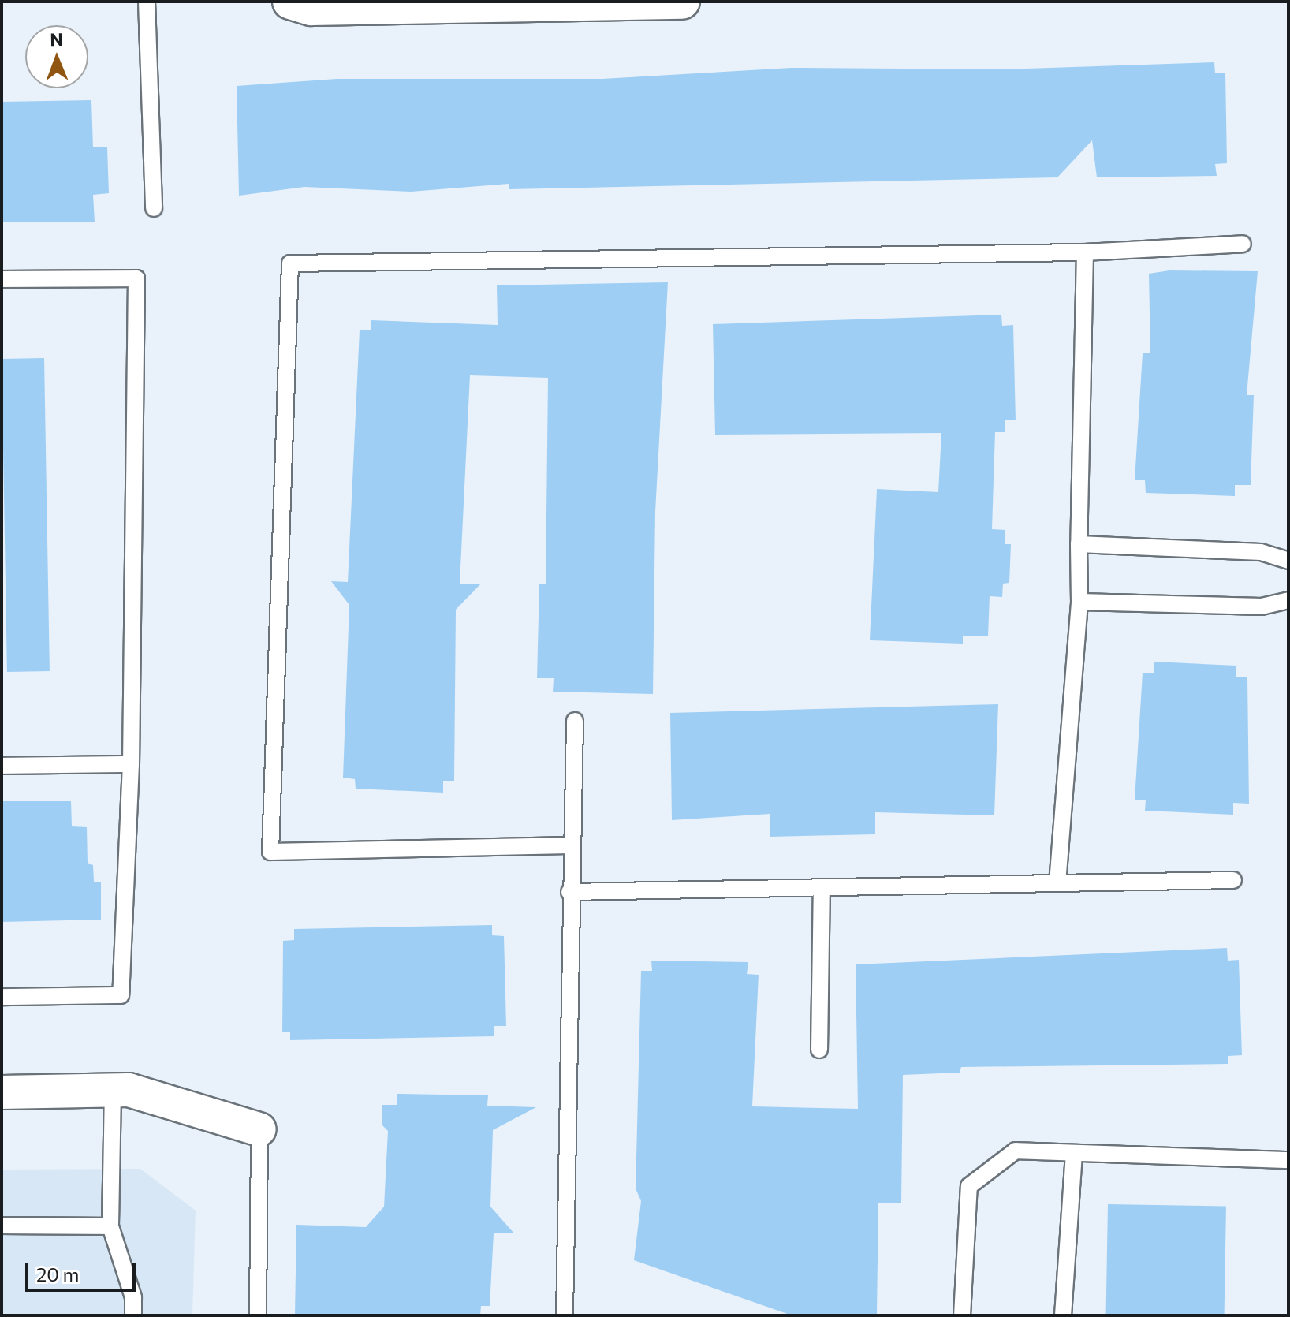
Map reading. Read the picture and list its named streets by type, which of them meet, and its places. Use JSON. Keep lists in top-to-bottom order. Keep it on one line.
{"scale_bar":"20 m","north":"top"}
